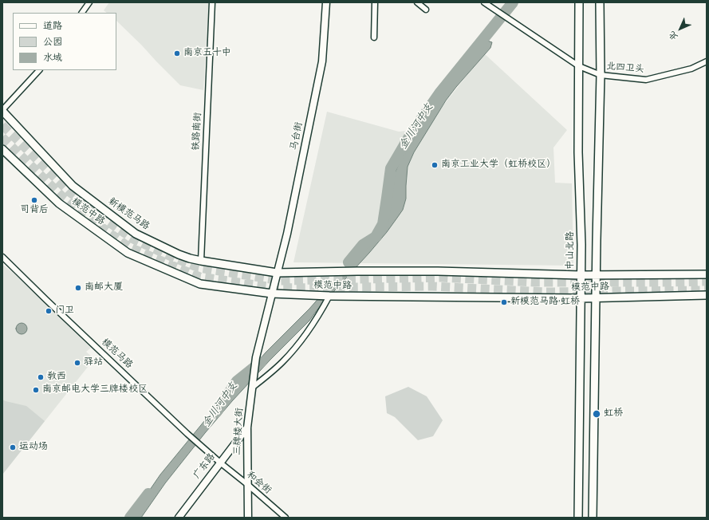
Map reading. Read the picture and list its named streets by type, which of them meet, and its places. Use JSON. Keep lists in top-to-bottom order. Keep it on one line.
{"streets":{"main road":["模范中路","新模范马路","中山北路"],"street":["北四卫头","铁路南街","马台街","模范马路","三牌楼大街","广东路","和会街"]},"crossings":[["北四卫头","中山北路"],["铁路南街","新模范马路"],["马台街","模范中路"],["马台街","新模范马路"],["马台街","三牌楼大街"],["模范中路","新模范马路"],["模范中路","中山北路"],["模范中路","三牌楼大街"],["新模范马路","三牌楼大街"],["模范马路","广东路"],["模范马路","和会街"],["三牌楼大街","广东路"],["三牌楼大街","和会街"],["广东路","和会街"]],"water":["金川河中支"],"places":["南京五十中","南京工业大学（虹桥校区）","司背后","南邮大厦","新模范马路·虹桥","门卫","驿站","教西","南京邮电大学三牌楼校区","虹桥","运动场"],"legend":["道路","公园","水域"],"north":"bottom left"}
